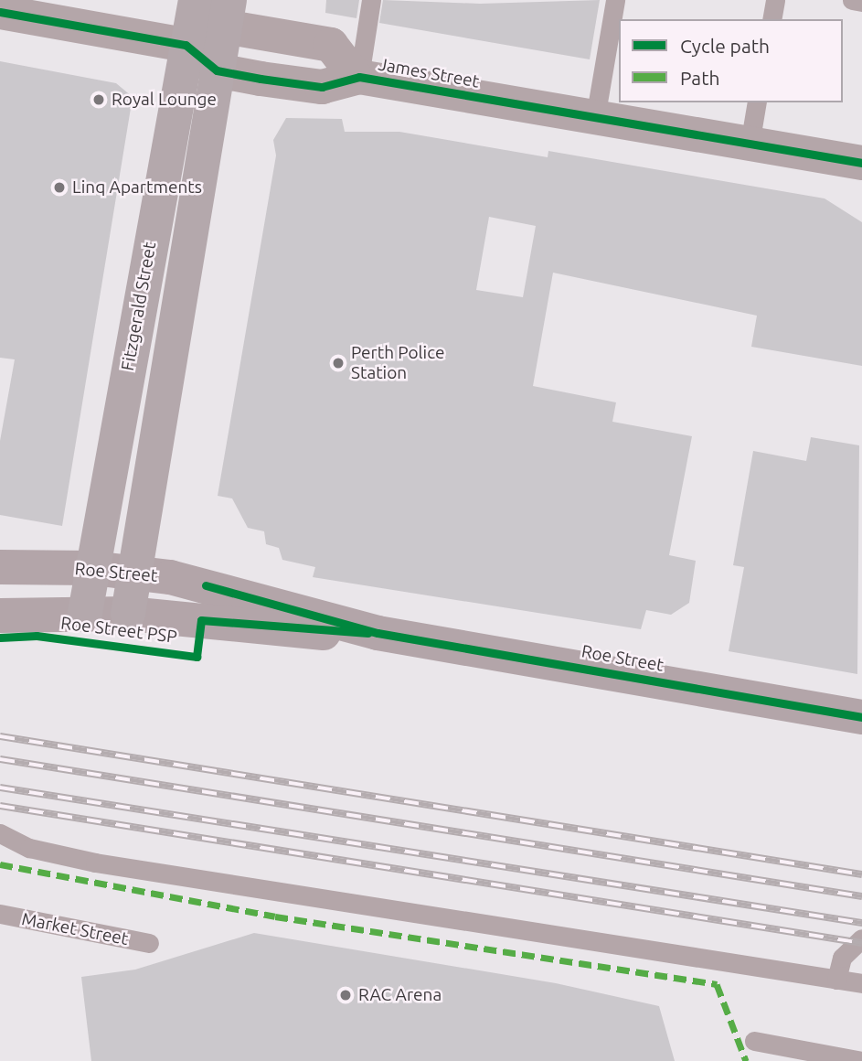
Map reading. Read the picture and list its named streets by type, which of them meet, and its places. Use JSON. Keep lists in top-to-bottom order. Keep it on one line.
{"streets":{"main road":["Fitzgerald Street","Roe Street"],"street":["James Street"],"lane":["Market Street"],"cycle path":["Roe Street PSP"]},"crossings":[["Fitzgerald Street","Roe Street"]],"places":["Royal Lounge","Linq Apartments","Perth Police Station","RAC Arena"],"legend":["Cycle path","Path"]}
